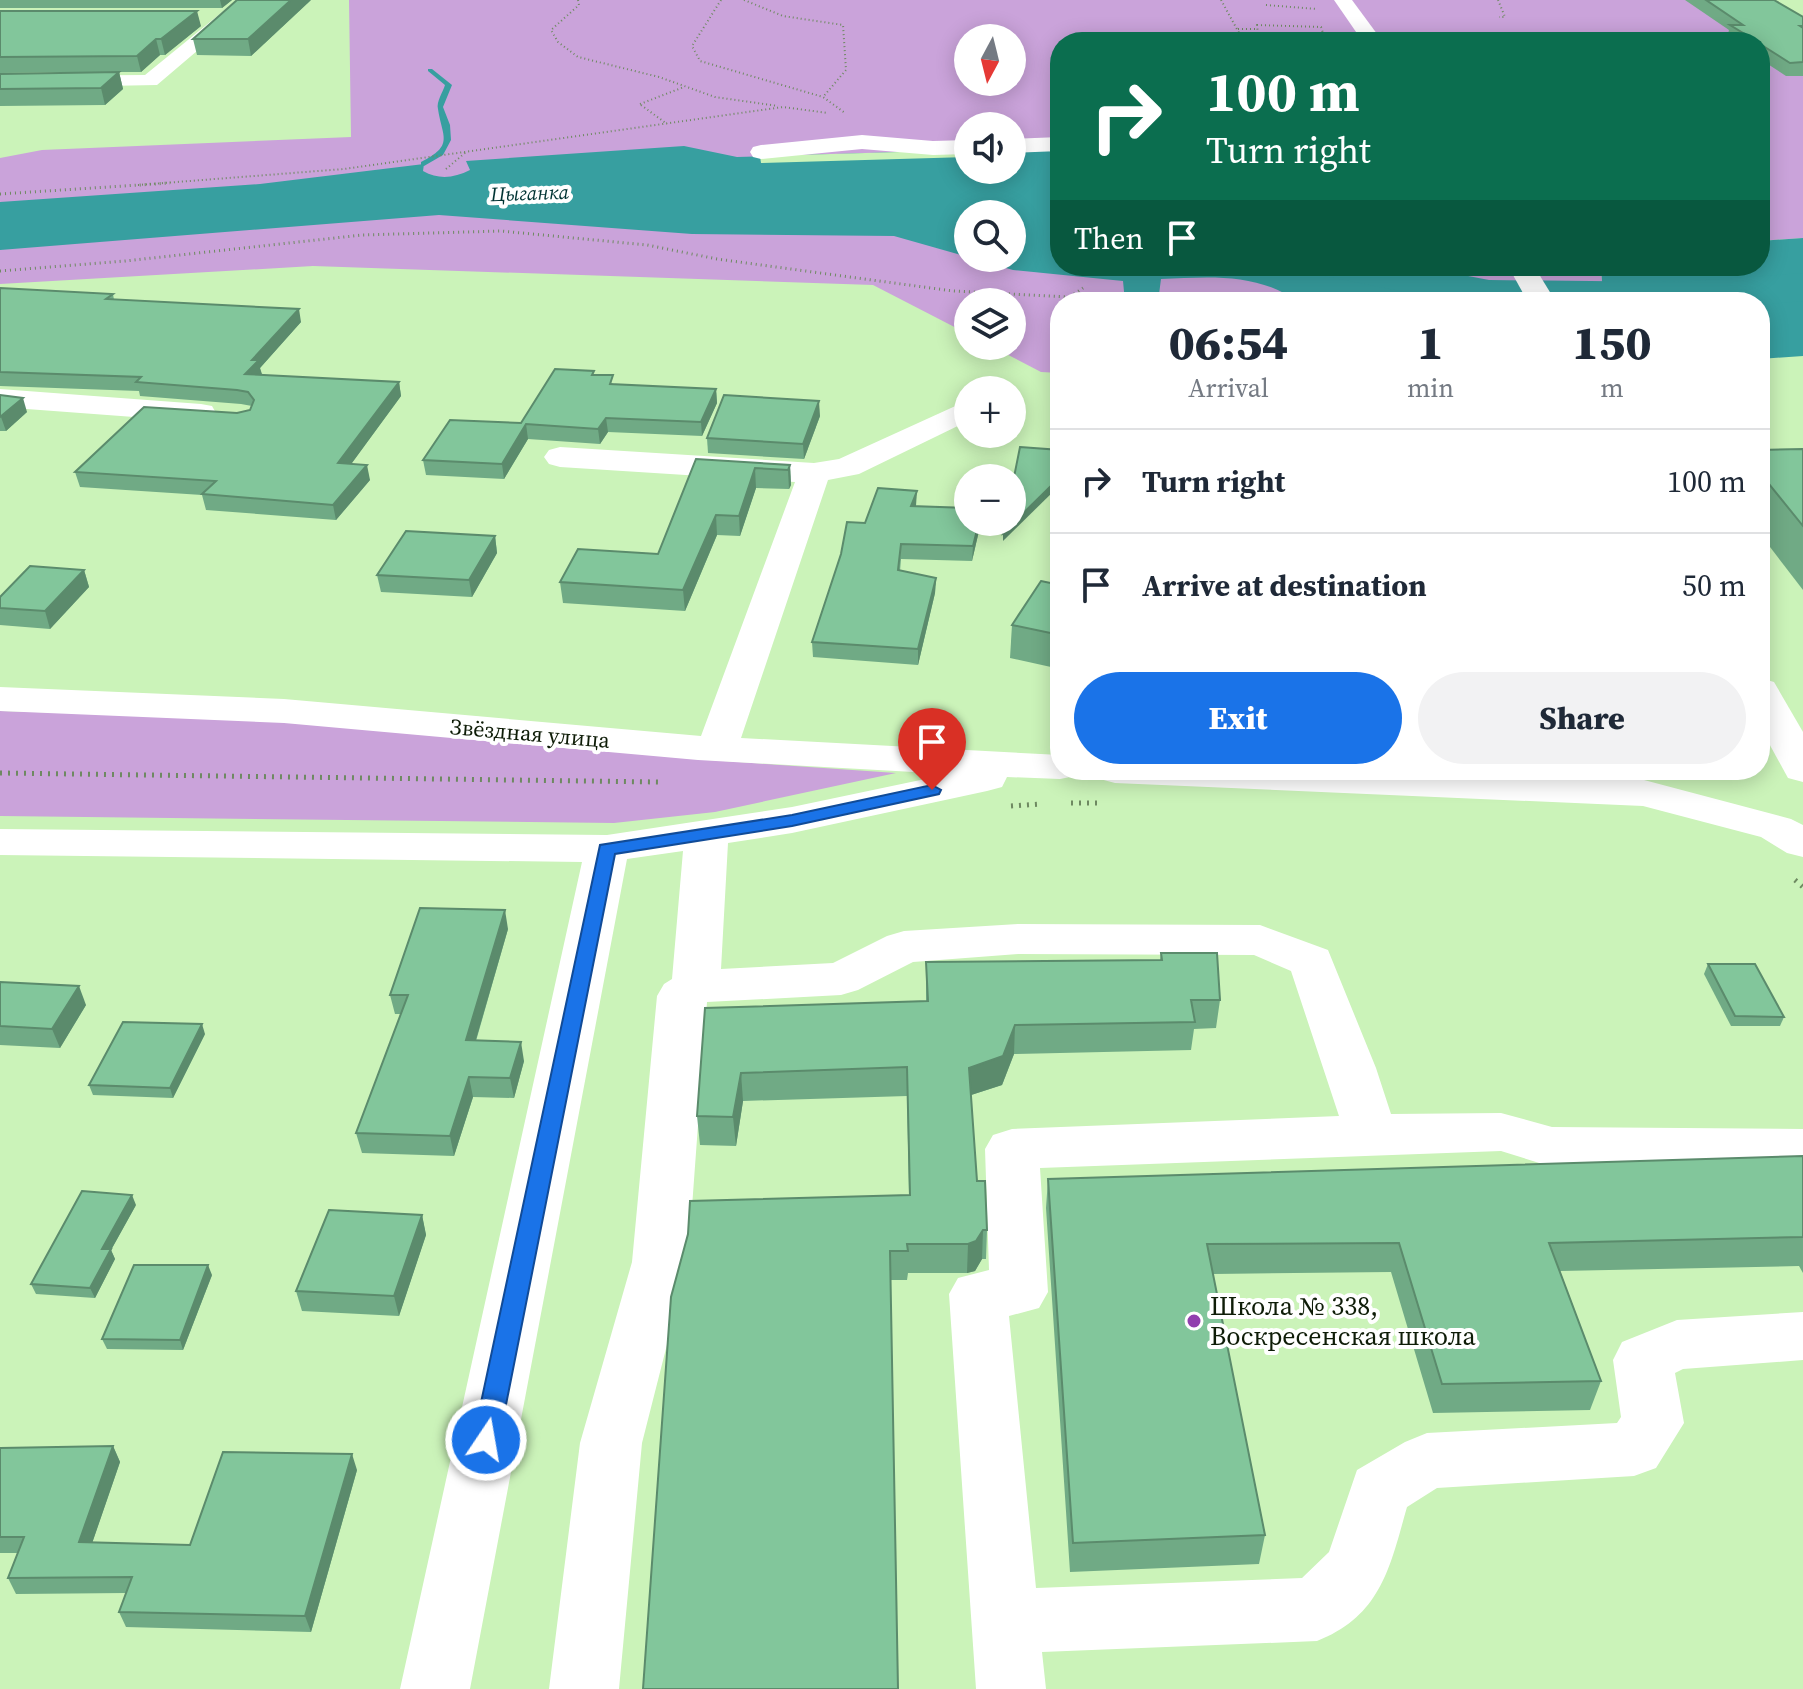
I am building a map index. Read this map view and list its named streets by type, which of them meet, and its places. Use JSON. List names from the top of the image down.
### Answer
{
  "streets": {
    "street": ["Звёздная улица"]
  },
  "water": ["Цыганка"],
  "places": ["Школа № 338, Воскресенская школа"],
  "north": "bottom",
  "page": {
    "map_buttons": ["+", "−"],
    "turn": ["100 m", "Turn right"],
    "then": "Then",
    "eta": [
      "06:54",
      "Arrival",
      "1",
      "min",
      "150",
      "m"
    ],
    "list": [
      {
        "name": "Turn right",
        "value": "100 m"
      },
      {
        "name": "Arrive at destination",
        "value": "50 m"
      }
    ],
    "buttons": ["Exit", "Share"]
  }
}
